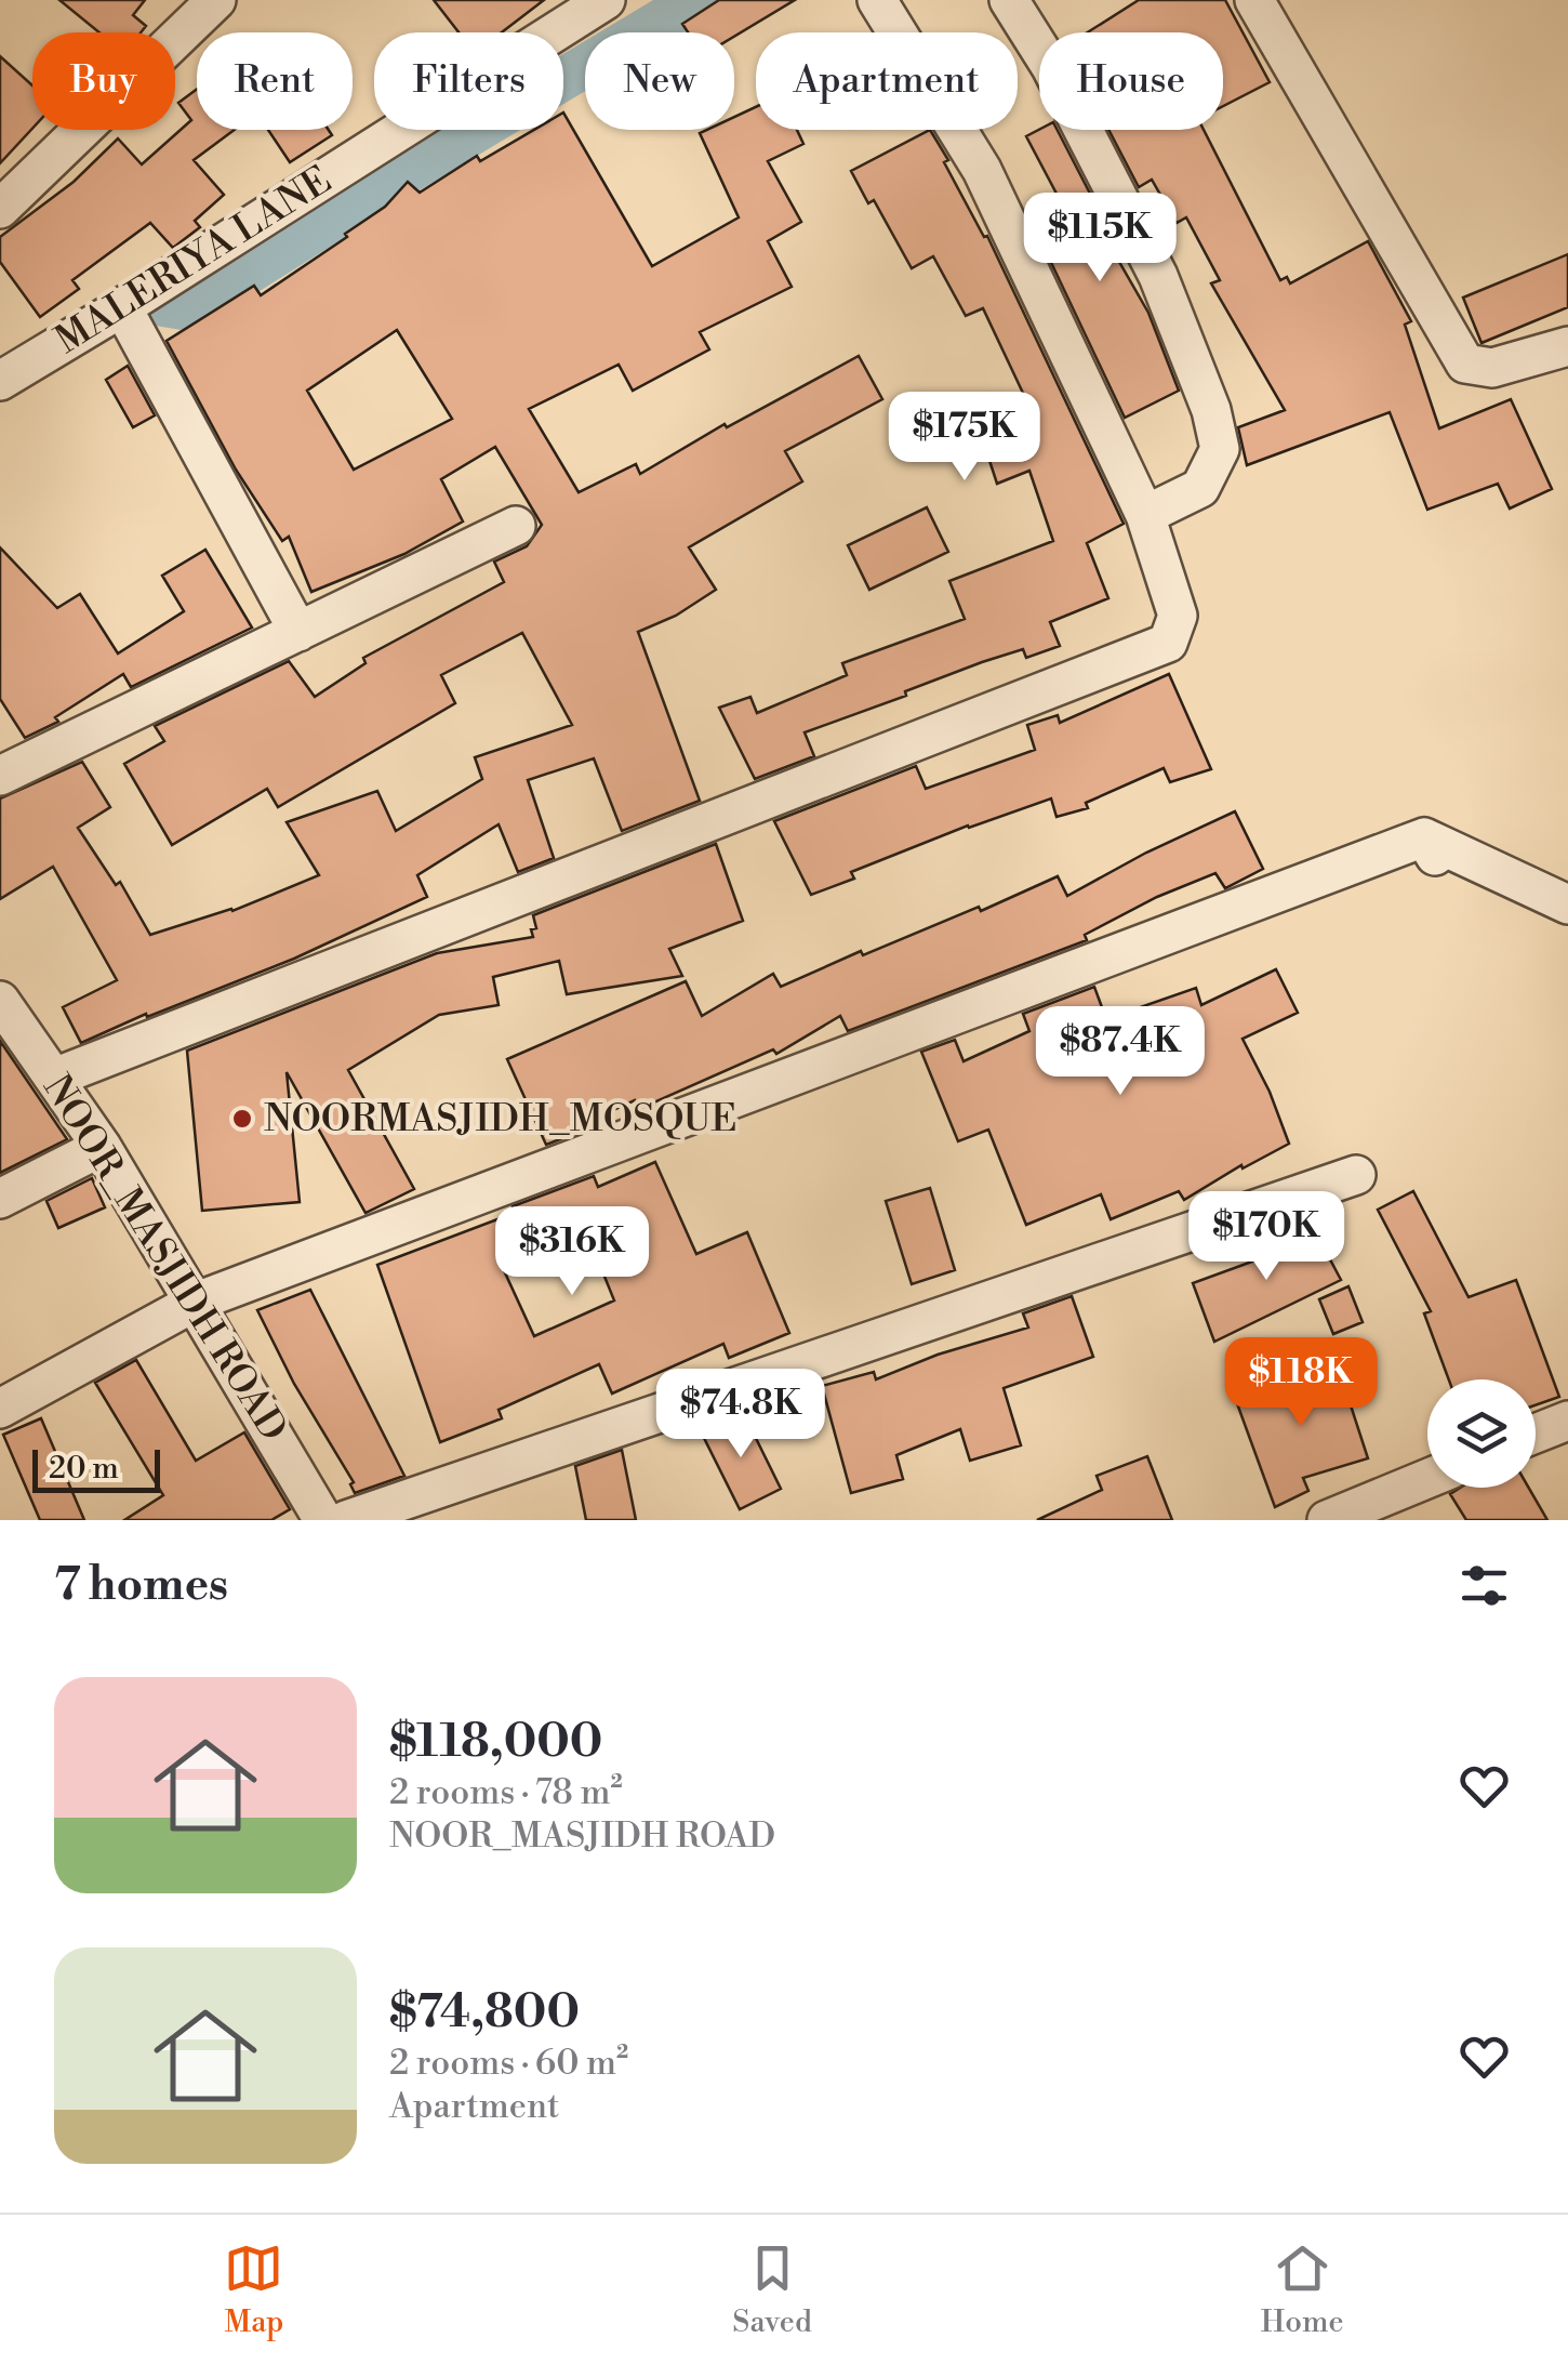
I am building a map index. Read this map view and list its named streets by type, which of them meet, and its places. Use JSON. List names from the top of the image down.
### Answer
{
  "streets": {
    "street": ["MALERIYA LANE", "NOOR_MASJIDH ROAD"]
  },
  "places": ["NOORMASJIDH_MOSQUE"],
  "scale_bar": "20 m",
  "page": {
    "chip": [
      "Buy",
      "Rent",
      "Filters",
      "New",
      "Apartment",
      "House"
    ],
    "price": [
      "$115K",
      "$175K",
      "$87.4K",
      "$170K",
      "$316K",
      "$118K",
      "$74.8K"
    ],
    "scale": "20 m",
    "heading": "7 homes",
    "list": [
      {
        "name": "$118,000",
        "note": "2 rooms · 78 m² · NOOR_MASJIDH ROAD"
      },
      {
        "name": "$74,800",
        "note": "2 rooms · 60 m² · Apartment"
      }
    ],
    "tabs": ["Map", "Saved", "Home"]
  }
}
